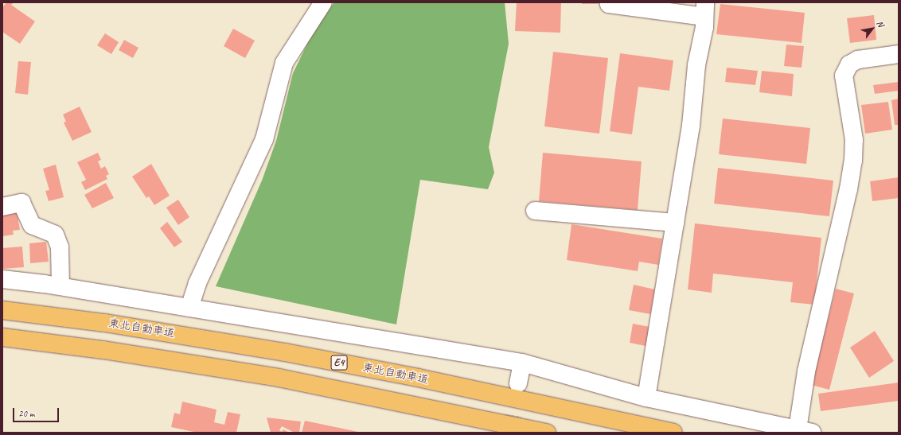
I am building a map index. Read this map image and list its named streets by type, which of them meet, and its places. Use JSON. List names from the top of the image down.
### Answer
{
  "streets": {
    "highway": ["東北自動車道", "E4"]
  },
  "scale_bar": "20 m",
  "north": "top right"
}
